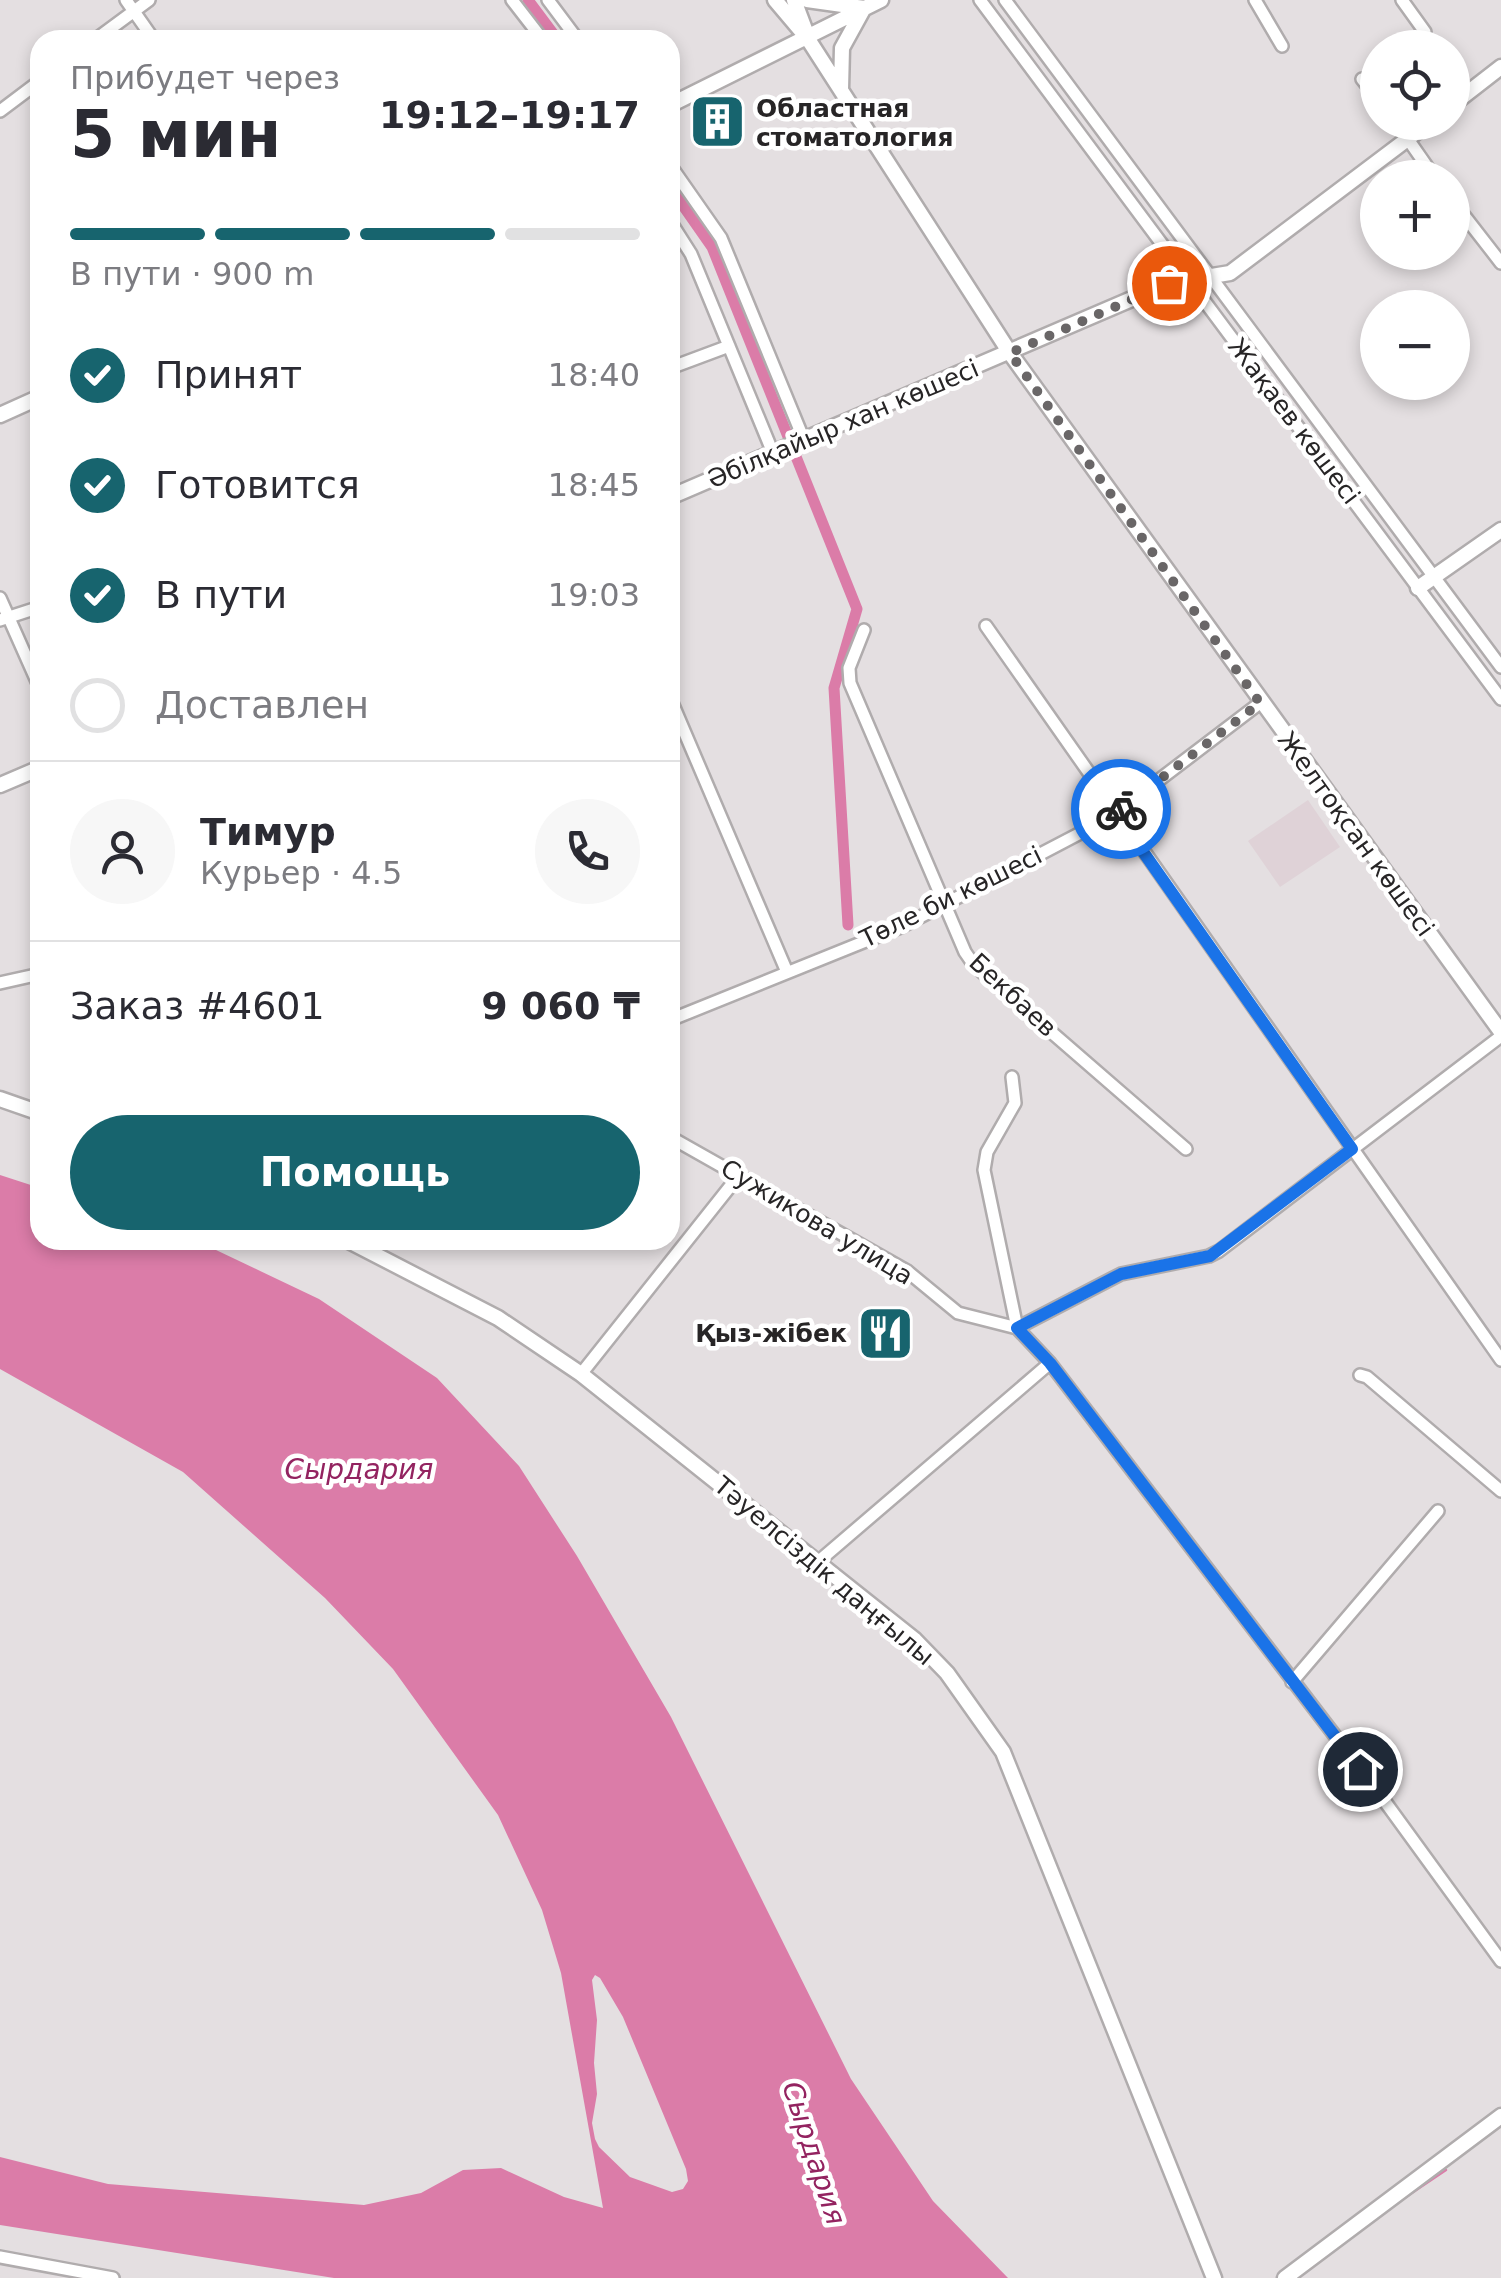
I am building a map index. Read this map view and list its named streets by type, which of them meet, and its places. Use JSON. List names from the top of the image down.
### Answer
{
  "streets": {
    "street": [
      "Жақаев көшесі",
      "Әбілқайыр хан көшесі",
      "Желтоқсан көшесі",
      "Төле би көшесі",
      "Бекбаев",
      "Сужикова улица",
      "Тәуелсіздік даңғылы"
    ]
  },
  "crossings": [
    ["Жақаев көшесі", "Әбілқайыр хан көшесі"],
    ["Әбілқайыр хан көшесі", "Желтоқсан көшесі"],
    ["Желтоқсан көшесі", "Төле би көшесі"],
    ["Төле би көшесі", "Бекбаев"]
  ],
  "water": ["Сырдария"],
  "places": {
    "building": ["Областная стоматология"],
    "restaurant": ["Қыз-жібек"]
  },
  "page": {
    "map_buttons": ["+", "−"],
    "heading": ["5 мин", "Прибудет через", "19:12–19:17"],
    "panel": [
      "Тимур",
      "Курьер · 4.5",
      "Заказ #4601",
      "9 060 ₸"
    ],
    "bar": "В пути · 900 m",
    "list": [
      ["Принят", "18:40"],
      ["Готовится", "18:45"],
      ["В пути", "19:03"],
      "Доставлен"
    ],
    "buttons": "Помощь"
  }
}
